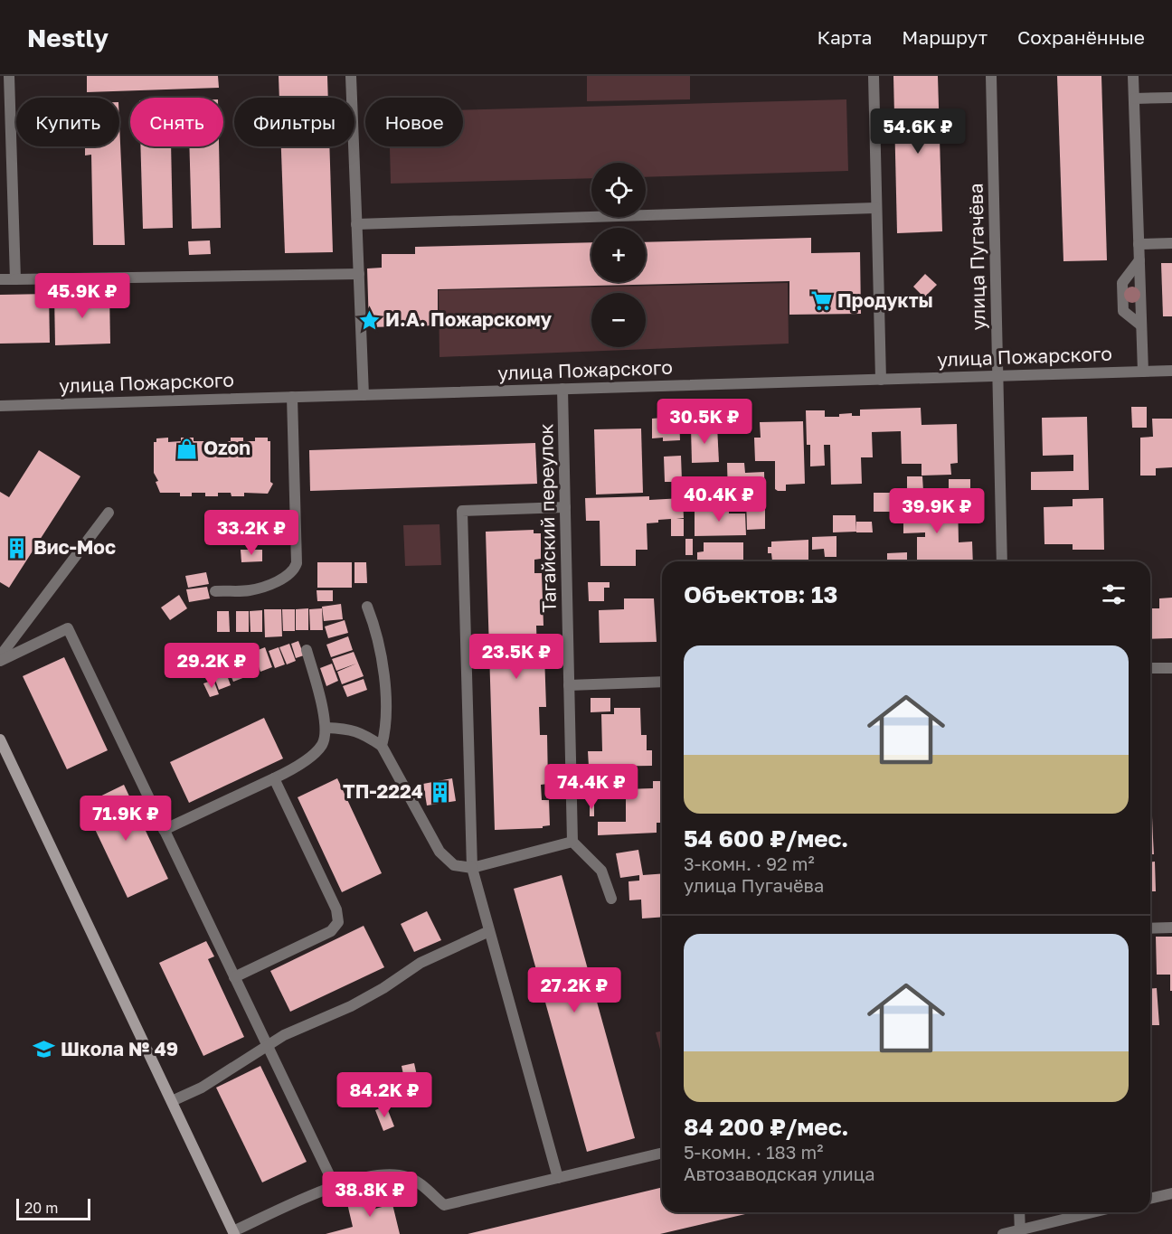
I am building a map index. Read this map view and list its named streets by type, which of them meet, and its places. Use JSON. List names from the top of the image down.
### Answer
{
  "streets": {
    "street": ["улица Пугачёва", "улица Пожарского", "Тагайский переулок"]
  },
  "crossings": [
    ["улица Пугачёва", "улица Пожарского"],
    ["улица Пожарского", "Тагайский переулок"]
  ],
  "places": {
    "supermarket": ["Продукты"],
    "place": ["И.А. Пожарскому"],
    "shop": ["Ozon"],
    "building": ["Вис-Мос", "ТП-2224"],
    "school or university": ["Школа № 49"]
  },
  "scale_bar": "20 m",
  "page": {
    "header": "Nestly",
    "nav": ["Карта", "Маршрут", "Сохранённые"],
    "chip": [
      "Купить",
      "Снять",
      "Фильтры",
      "Новое"
    ],
    "price": [
      "54.6K ₽",
      "45.9K ₽",
      "30.5K ₽",
      "40.4K ₽",
      "39.9K ₽",
      "33.2K ₽",
      "23.5K ₽",
      "29.2K ₽",
      "74.4K ₽",
      "71.9K ₽",
      "27.2K ₽",
      "84.2K ₽",
      "38.8K ₽"
    ],
    "map_buttons": ["+", "−"],
    "heading": "Объектов: 13",
    "list": [
      {
        "name": "54 600 ₽/мес.",
        "note": "3-комн. · 92 m² · улица Пугачёва"
      },
      {
        "name": "84 200 ₽/мес.",
        "note": "5-комн. · 183 m² · Автозаводская улица"
      }
    ],
    "scale": "20 m"
  }
}
